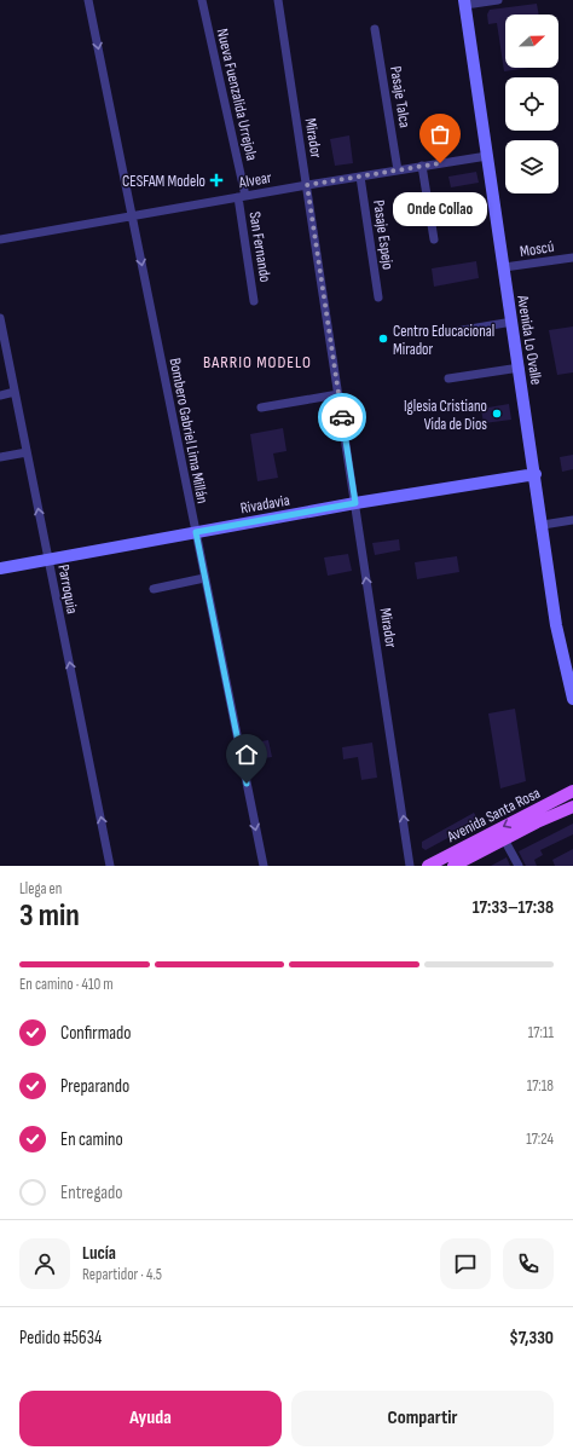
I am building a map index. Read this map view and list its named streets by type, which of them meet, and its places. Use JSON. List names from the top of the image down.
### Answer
{
  "streets": {
    "main road": ["Avenida Lo Ovalle", "Rivadavia", "Avenida Santa Rosa"],
    "street": [
      "Nueva Fuenzalida Urrejola",
      "Pasaje Talca",
      "Mirador",
      "Alvear",
      "Pasaje Espejo",
      "San Fernando",
      "Moscú",
      "Bombero Gabriel Lima Millán",
      "Parroquia"
    ]
  },
  "crossings": [
    ["Nueva Fuenzalida Urrejola", "Alvear"],
    ["Nueva Fuenzalida Urrejola", "San Fernando"],
    ["Pasaje Talca", "Alvear"],
    ["Mirador", "Alvear"],
    ["Mirador", "Rivadavia"],
    ["Alvear", "Pasaje Espejo"],
    ["Alvear", "San Fernando"],
    ["Alvear", "Avenida Lo Ovalle"],
    ["Alvear", "Bombero Gabriel Lima Millán"],
    ["Moscú", "Avenida Lo Ovalle"],
    ["Avenida Lo Ovalle", "Rivadavia"],
    ["Bombero Gabriel Lima Millán", "Rivadavia"],
    ["Rivadavia", "Parroquia"]
  ],
  "one_way": ["Mirador", "Bombero Gabriel Lima Millán", "Parroquia"],
  "districts": ["BARRIO MODELO"],
  "places": {
    "other": ["Onde Collao", "Centro Educacional Mirador", "Iglesia Cristiano Vida de Dios"],
    "health": ["CESFAM Modelo"]
  },
  "north": "right",
  "page": {
    "bubble": "Onde Collao",
    "heading": ["3 min", "Llega en", "17:33–17:38"],
    "panel": [
      "Lucía",
      "Repartidor · 4.5",
      "Pedido #5634",
      "$7,330"
    ],
    "bar": "En camino · 410 m",
    "list": [
      ["Confirmado", "17:11"],
      ["Preparando", "17:18"],
      ["En camino", "17:24"],
      "Entregado"
    ],
    "buttons": ["Ayuda", "Compartir"]
  }
}
